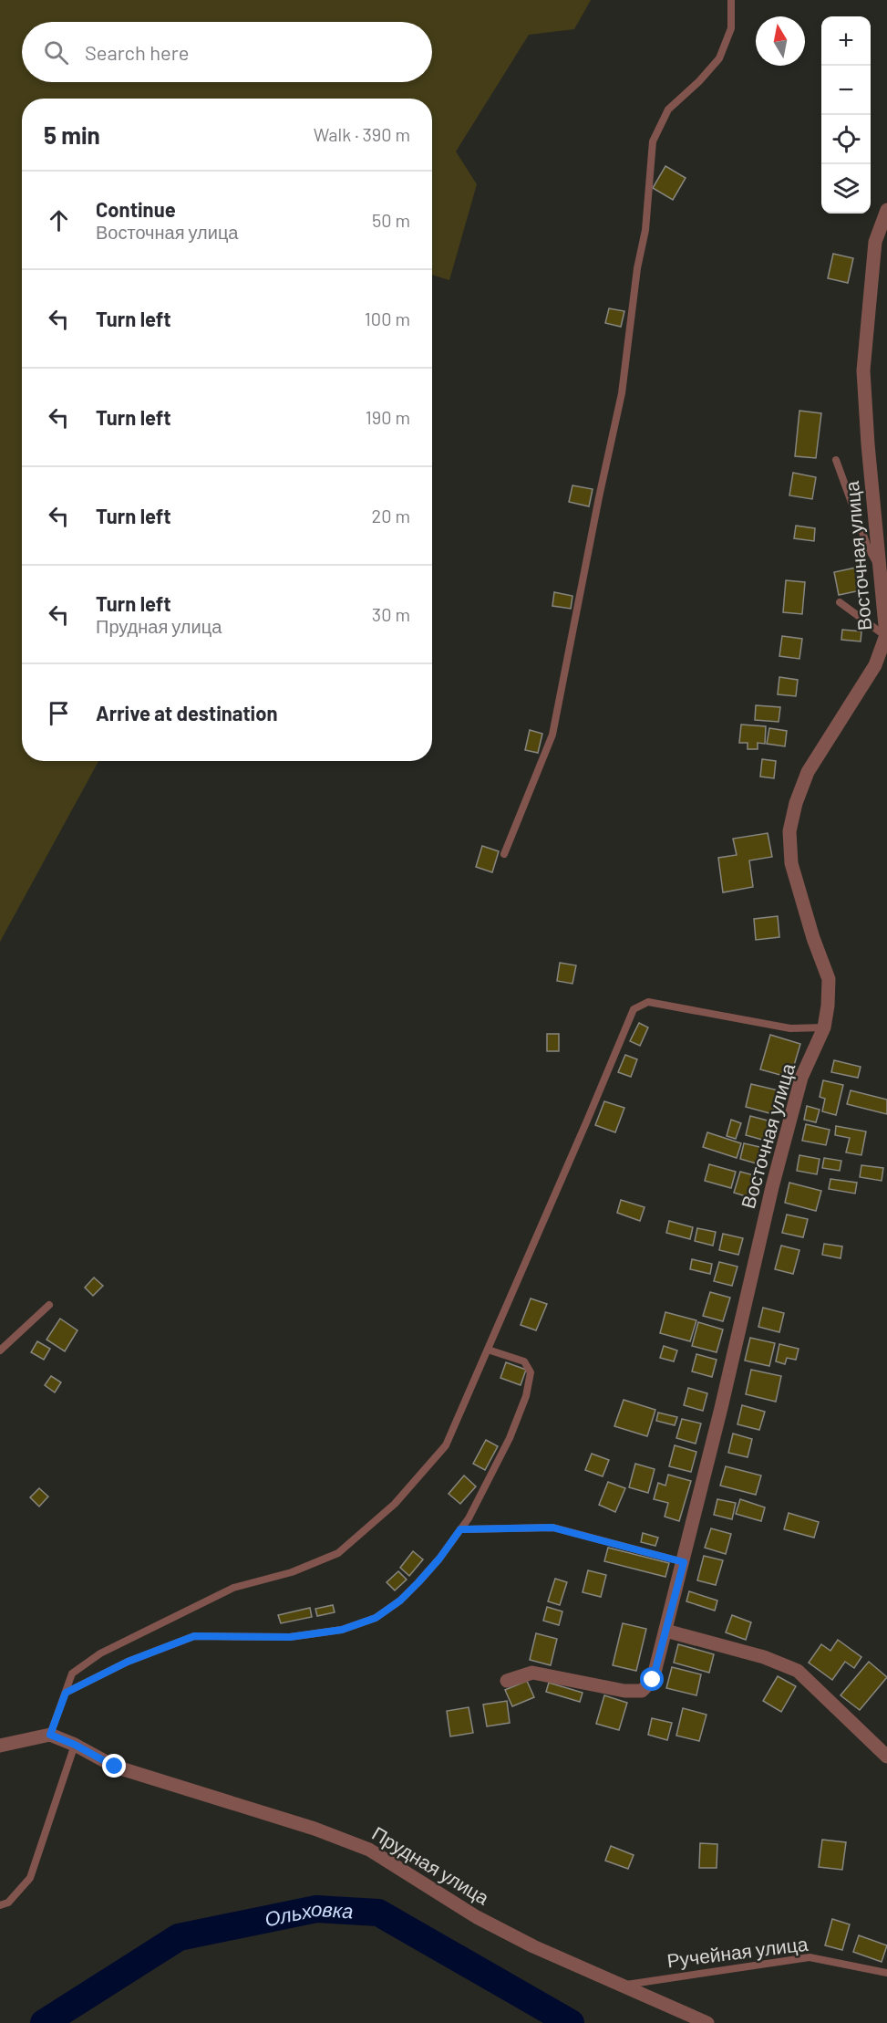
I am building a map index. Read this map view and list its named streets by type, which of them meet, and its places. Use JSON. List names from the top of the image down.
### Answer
{
  "streets": {
    "street": ["Восточная улица", "Прудная улица"],
    "lane": ["Ручейная улица"]
  },
  "crossings": [
    ["Прудная улица", "Ручейная улица"]
  ],
  "water": ["Ольховка"],
  "north": "top",
  "page": {
    "map_buttons": ["+", "−"],
    "search": "Search here",
    "heading": ["5 min", "Walk · 390 m"],
    "list": [
      ["Continue", "Восточная улица", "50 m"],
      ["Turn left", "100 m"],
      ["Turn left", "190 m"],
      ["Turn left", "20 m"],
      ["Turn left", "Прудная улица", "30 m"],
      "Arrive at destination"
    ]
  }
}
